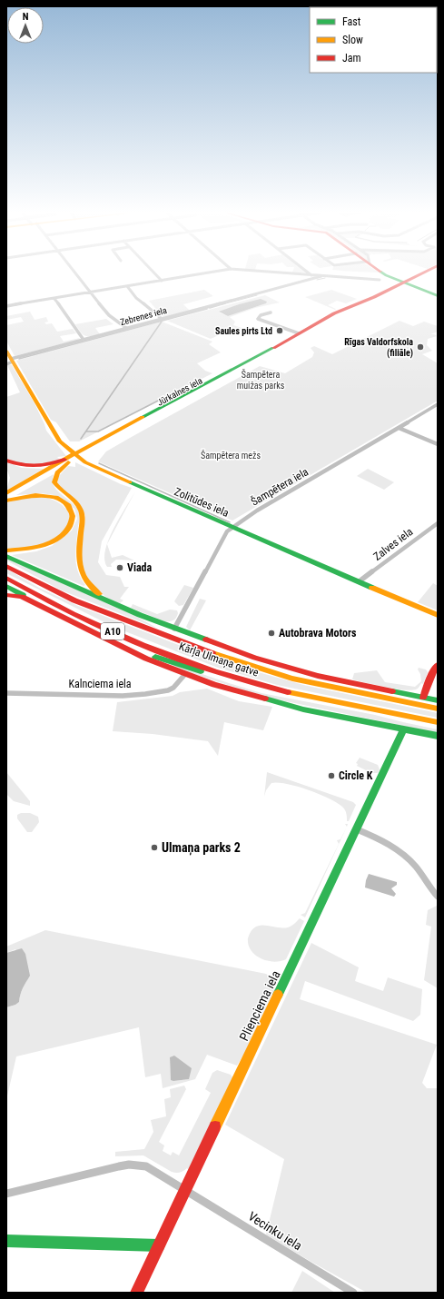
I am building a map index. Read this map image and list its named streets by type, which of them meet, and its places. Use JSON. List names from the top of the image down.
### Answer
{
  "streets": {
    "main road": [
      "Jūrkalnes iela",
      "Zolitūdes iela",
      "A10",
      "Kārļa Ulmaņa gatve",
      "Plieņciema iela"
    ],
    "street": [
      "Zebrenes iela",
      "Šampētera iela",
      "Zalves iela",
      "Kalnciema iela",
      "Vecinku iela"
    ]
  },
  "crossings": [
    ["Zebrenes iela", "Zolitūdes iela"],
    ["Šampētera iela", "Zolitūdes iela"],
    ["Zolitūdes iela", "Zalves iela"],
    ["Plieņciema iela", "Vecinku iela"]
  ],
  "parks": ["Šampētera muižas parks", "Šampētera mežs"],
  "places": [
    "Saules pirts Ltd",
    "Rīgas Valdorfskola (filiāle)",
    "Viada",
    "Autobrava Motors",
    "Circle K",
    "Ulmaņa parks 2"
  ],
  "legend": ["Fast", "Slow", "Jam"],
  "north": "top"
}
